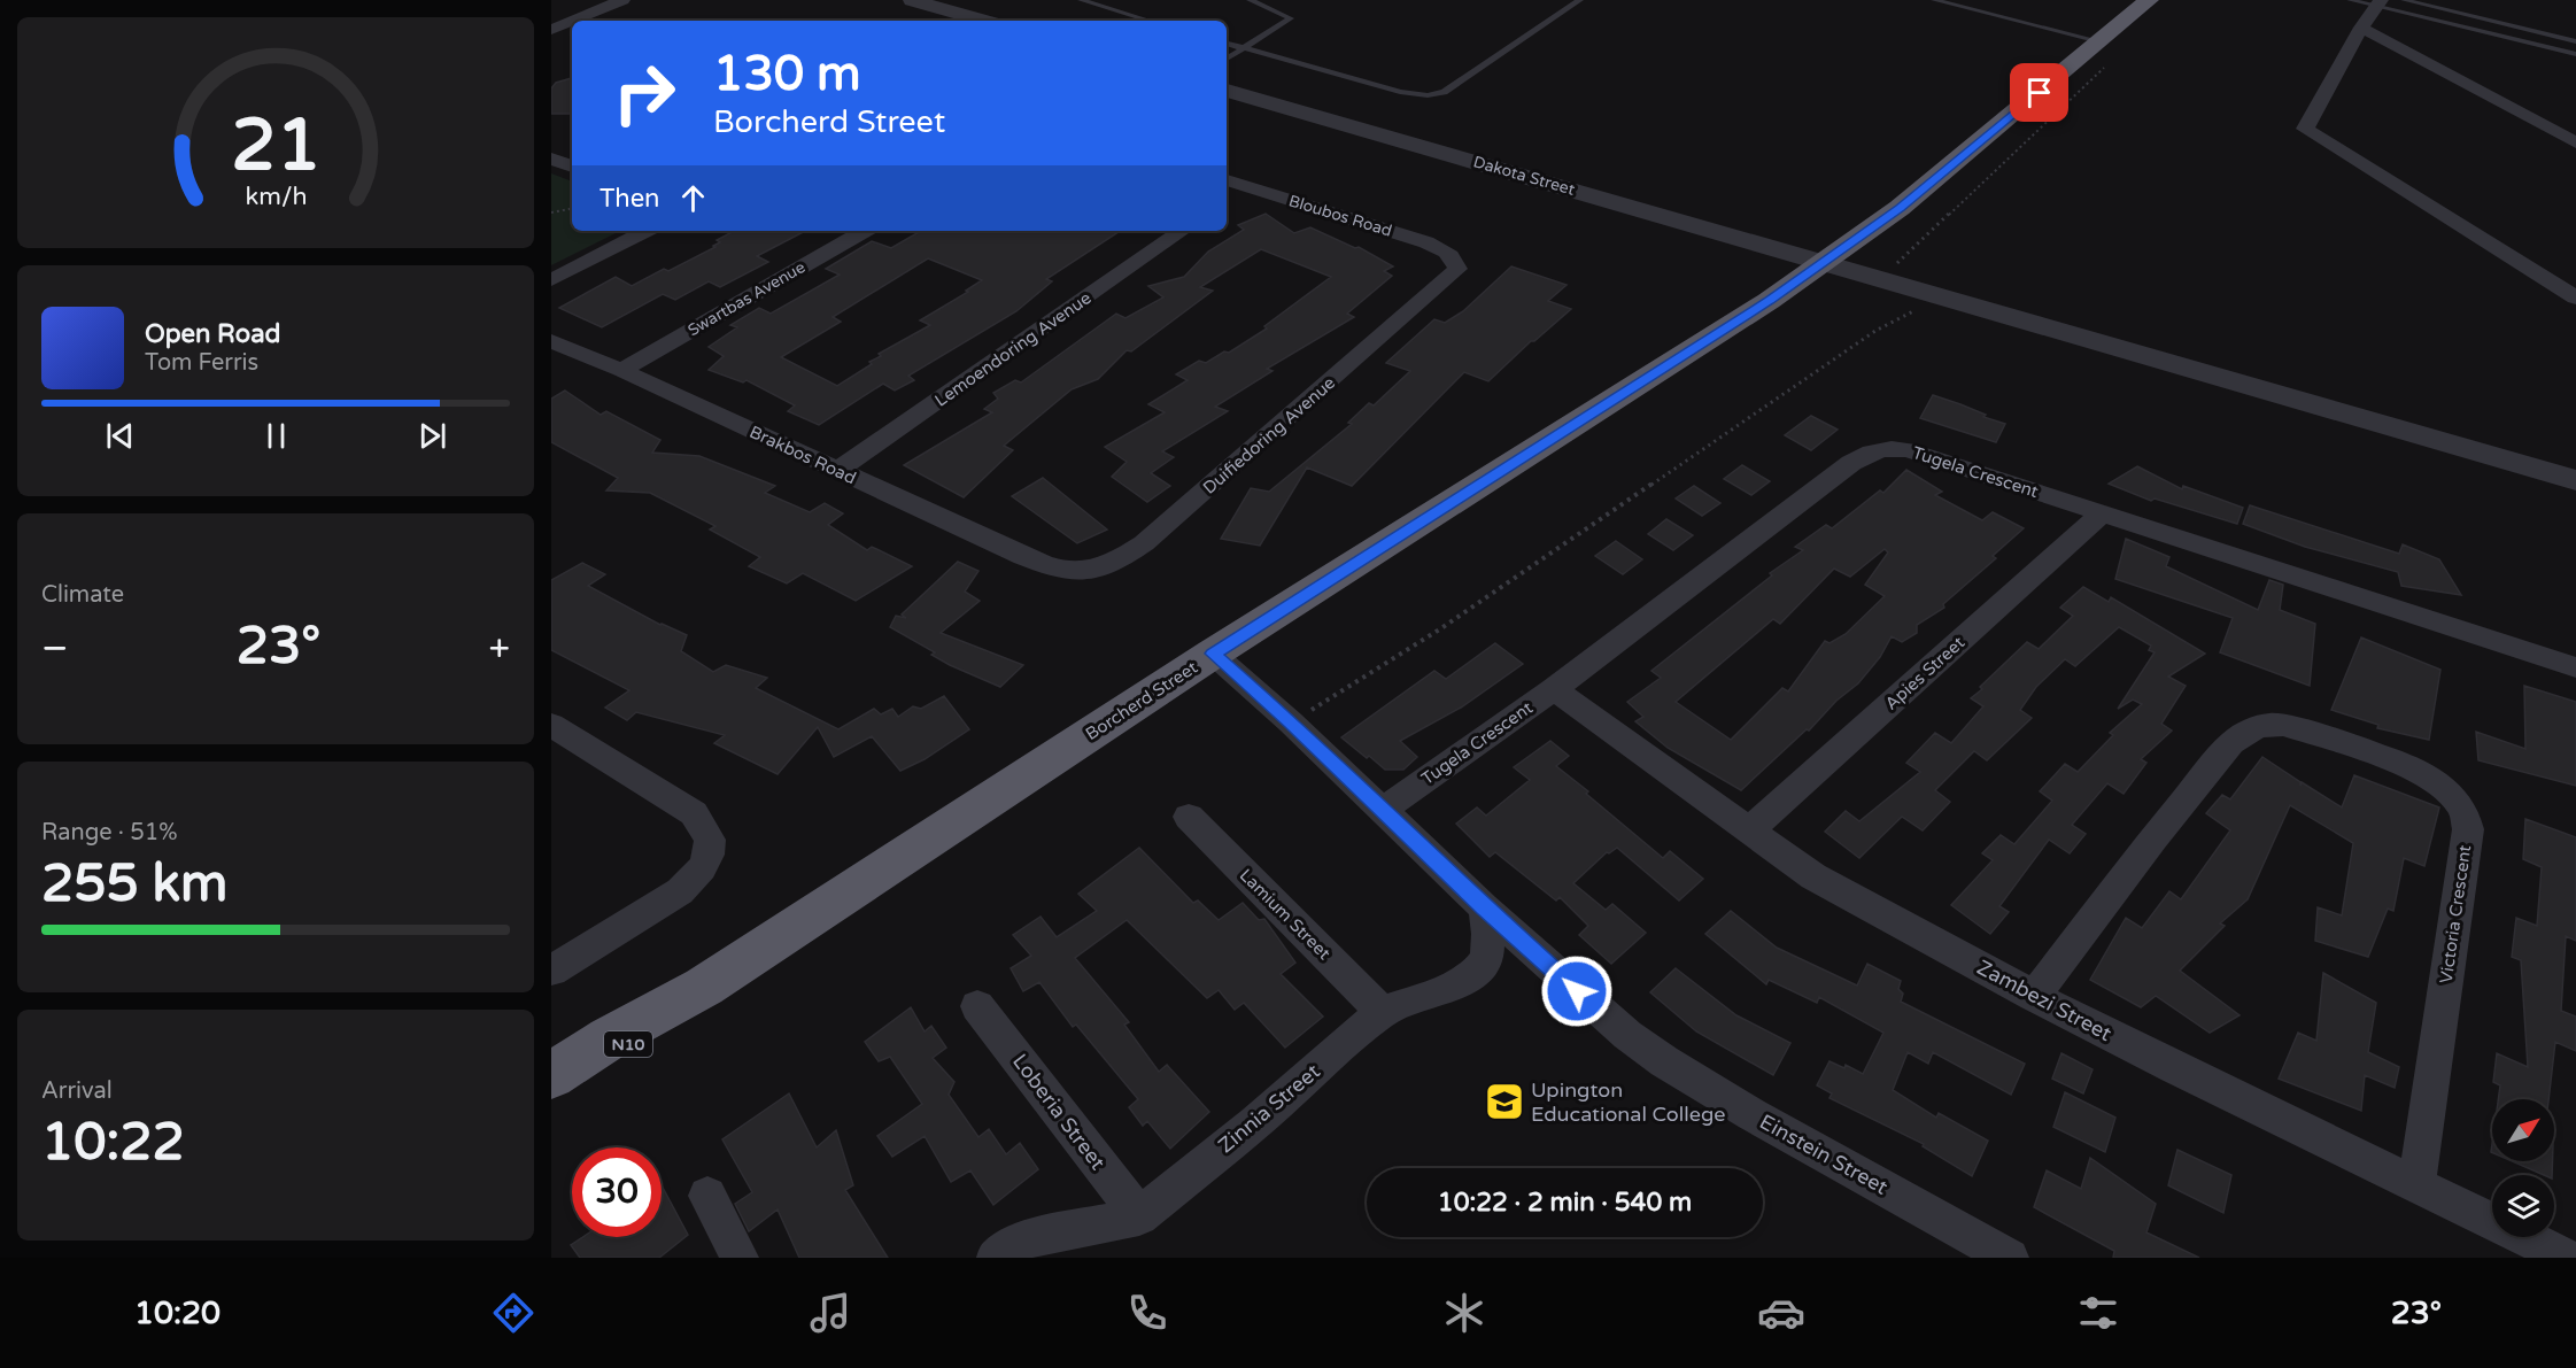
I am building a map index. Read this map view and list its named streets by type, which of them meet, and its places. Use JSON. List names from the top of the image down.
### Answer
{
  "streets": {
    "highway": ["Borcherd Street", "N10"],
    "street": [
      "Dakota Street",
      "Bloubos Road",
      "Swartbas Avenue",
      "Lemoendoring Avenue",
      "Duifiedoring Avenue",
      "Brakbos Road",
      "Tugela Crescent",
      "Apies Street",
      "Lamium Street",
      "Victoria Crescent",
      "Zambezi Street",
      "Zinnia Street",
      "Loberia Street",
      "Einstein Street"
    ]
  },
  "crossings": [
    ["Dakota Street", "Borcherd Street"],
    ["Dakota Street", "N10"],
    ["Bloubos Road", "Duifiedoring Avenue"],
    ["Swartbas Avenue", "Brakbos Road"],
    ["Lemoendoring Avenue", "Brakbos Road"],
    ["Duifiedoring Avenue", "Brakbos Road"],
    ["Tugela Crescent", "Apies Street"],
    ["Tugela Crescent", "Zambezi Street"],
    ["Tugela Crescent", "Einstein Street"],
    ["Apies Street", "Zambezi Street"],
    ["Borcherd Street", "N10"],
    ["Borcherd Street", "Einstein Street"],
    ["Lamium Street", "Zinnia Street"],
    ["Victoria Crescent", "Zambezi Street"],
    ["Zinnia Street", "Loberia Street"],
    ["Zinnia Street", "Einstein Street"]
  ],
  "places": {
    "school or university": ["Upington Educational College"]
  },
  "north": "top right",
  "page": {
    "turn": ["130 m", "Borcherd Street"],
    "then": "Then",
    "song": ["Open Road", "Tom Ferris"],
    "tile": [
      "Climate",
      ["Range · 51%", "255 km"],
      ["Arrival", "10:22"]
    ],
    "heat": ["−", "23°", "+"],
    "limit": "30",
    "trip": "10:22 · 2 min · 540 m",
    "tabs": ["10:20", "23°"],
    "gauge": ["21", "km/h"]
  }
}
